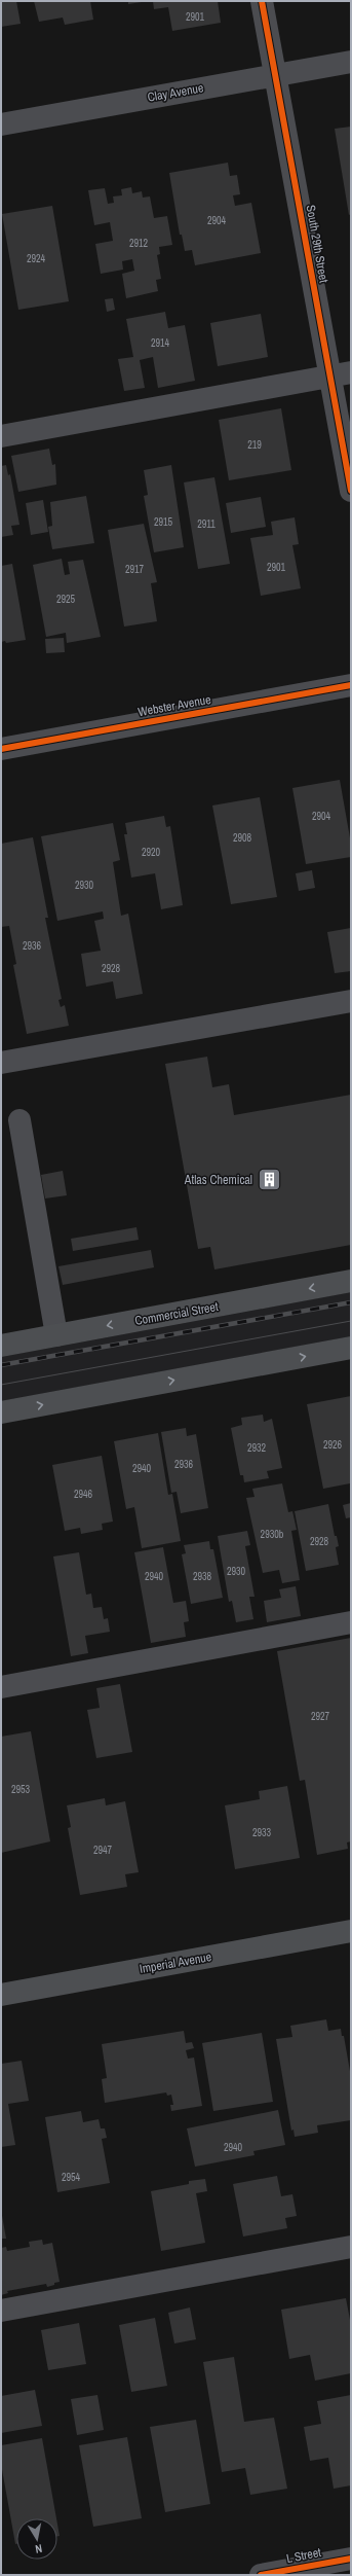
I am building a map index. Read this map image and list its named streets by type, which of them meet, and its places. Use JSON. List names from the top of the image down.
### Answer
{
  "streets": {
    "main road": ["Commercial Street", "Imperial Avenue"],
    "street": [
      "Clay Avenue",
      "South 29th Street",
      "Webster Avenue",
      "L Street"
    ]
  },
  "crossings": [
    ["Clay Avenue", "South 29th Street"]
  ],
  "places": {
    "building": ["Atlas Chemical"]
  },
  "house_numbers": [
    "2901",
    "2904",
    "2912",
    "2924",
    "2914",
    "219",
    "2915",
    "2911",
    "2901",
    "2917",
    "2925",
    "2904",
    "2908",
    "2920",
    "2930",
    "2936",
    "2928",
    "2926",
    "2932",
    "2936",
    "2940",
    "2946",
    "2930b",
    "2928",
    "2930",
    "2940",
    "2938",
    "2927",
    "2953",
    "2933",
    "2947",
    "2940",
    "2954"
  ],
  "north": "bottom"
}
